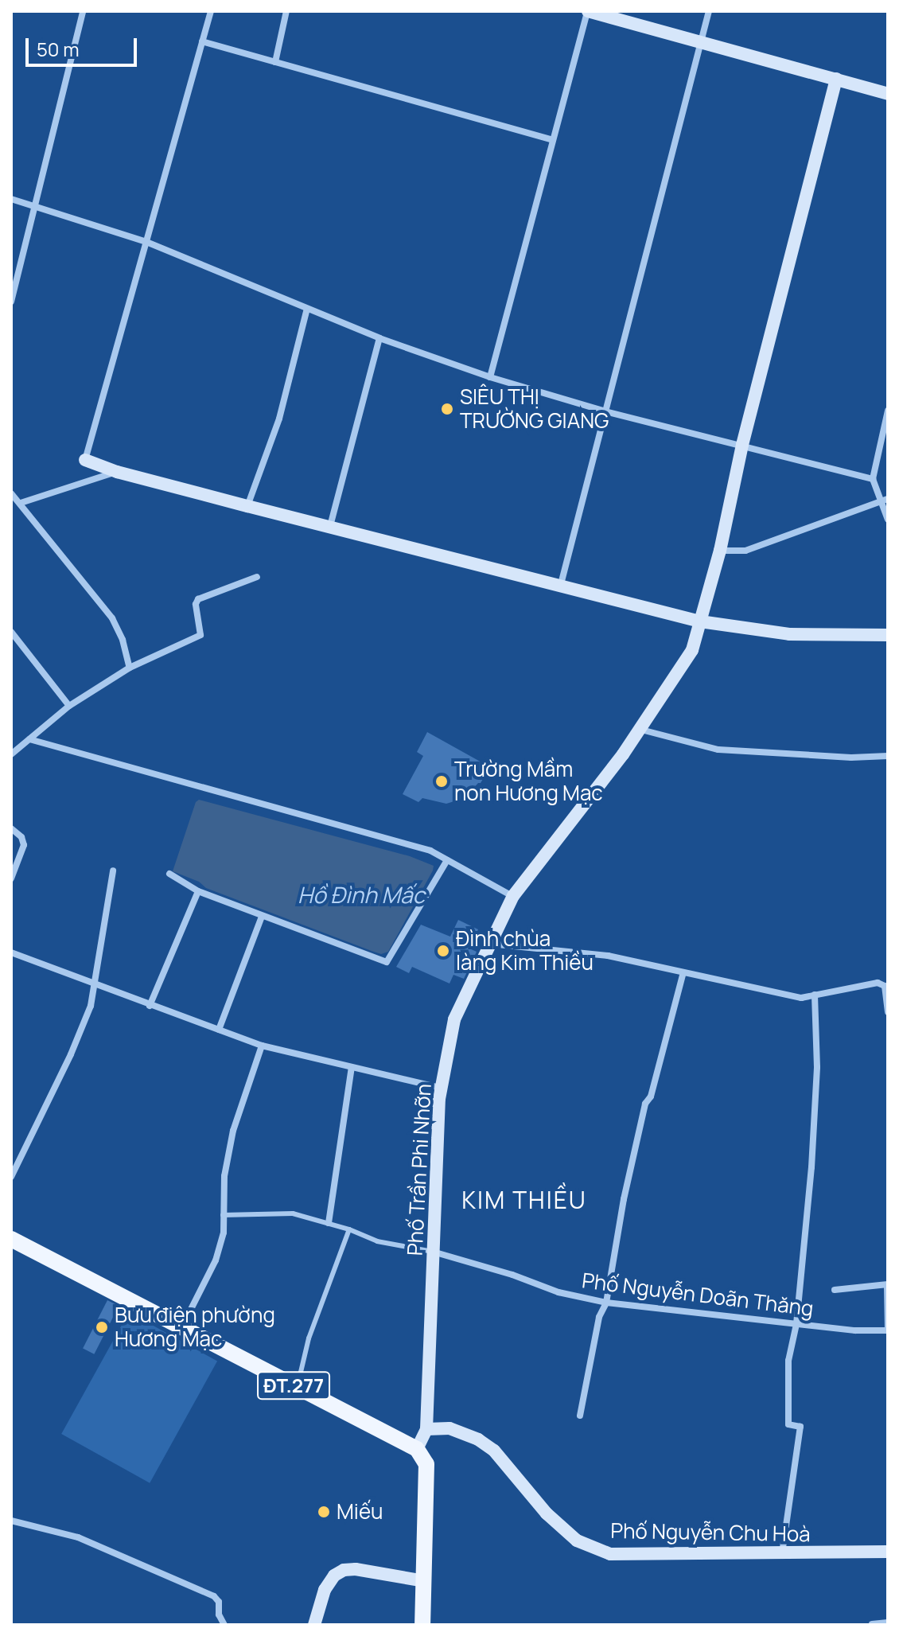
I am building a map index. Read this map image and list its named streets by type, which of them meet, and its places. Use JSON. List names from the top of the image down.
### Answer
{
  "streets": {
    "main road": ["ĐT.277"],
    "street": ["Phố Trần Phi Nhỡn", "Phố Nguyễn Doãn Thăng", "Phố Nguyễn Chu Hoà"]
  },
  "crossings": [
    ["Phố Trần Phi Nhỡn", "Phố Nguyễn Doãn Thăng"],
    ["Phố Trần Phi Nhỡn", "ĐT.277"],
    ["Phố Trần Phi Nhỡn", "Phố Nguyễn Chu Hoà"]
  ],
  "districts": ["KIM THIỀU"],
  "water": ["Hồ Đình Mấc"],
  "places": [
    "SIÊU THỊ TRƯỜNG GIANG",
    "Trường Mầm non Hương Mạc",
    "Đình chùa làng Kim Thiều",
    "Bưu điện phường Hương Mạc",
    "Miếu"
  ],
  "scale_bar": "50 m"
}
